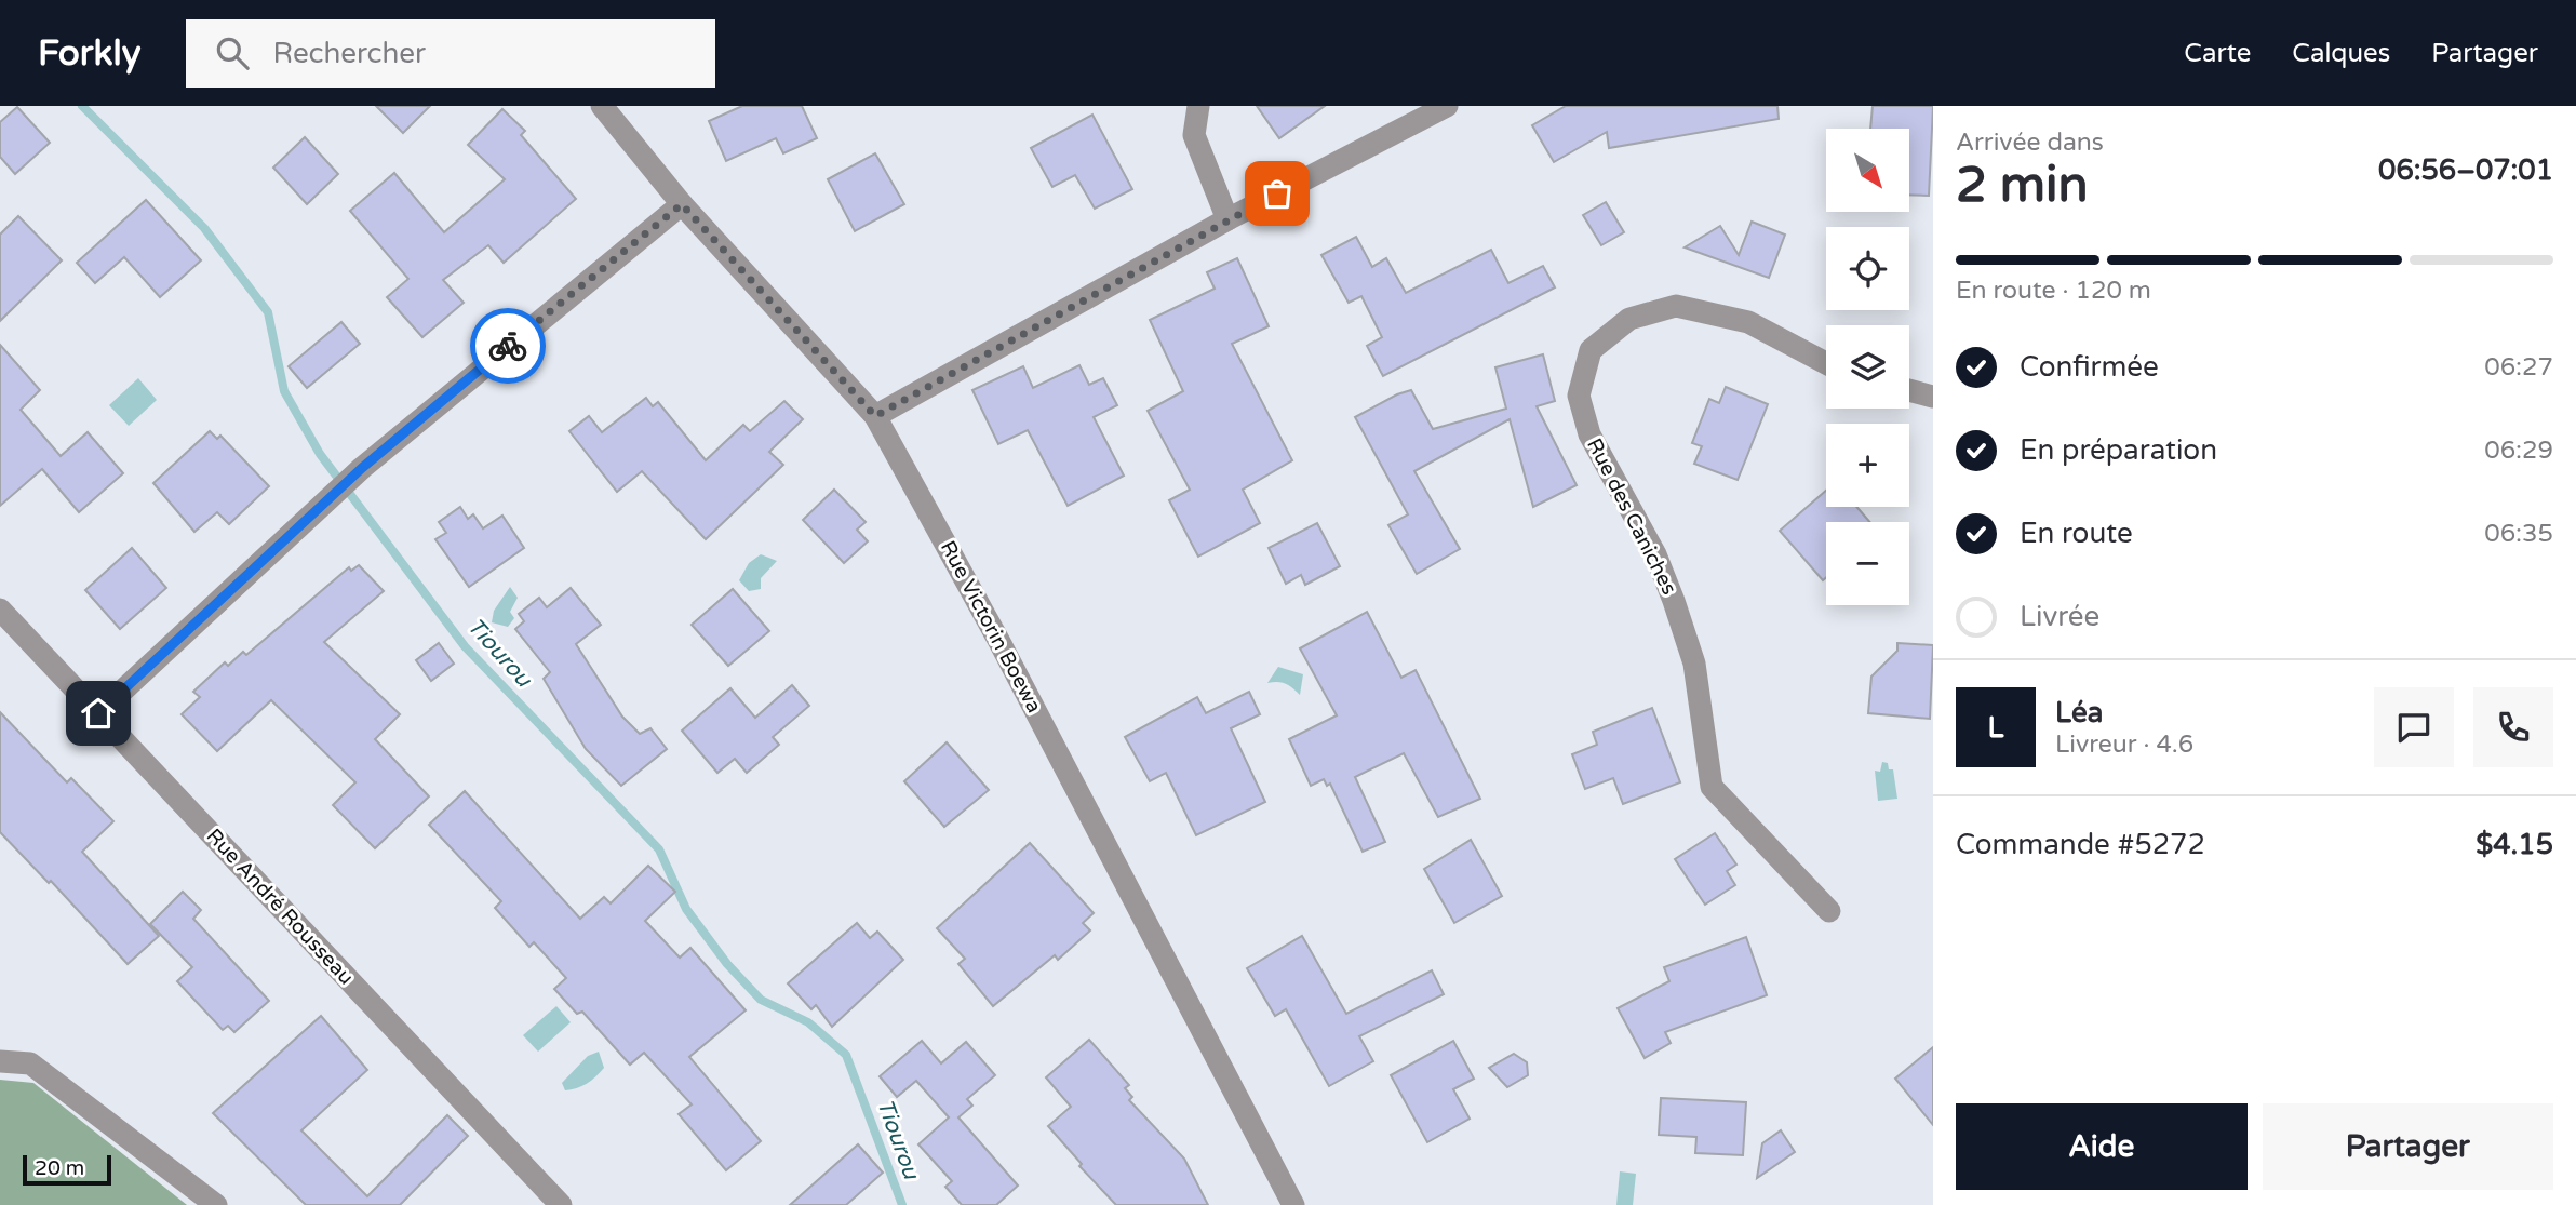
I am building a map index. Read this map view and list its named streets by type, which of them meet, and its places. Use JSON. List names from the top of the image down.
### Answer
{
  "streets": {
    "street": ["Rue des Caniches", "Rue Victorin Boewa", "Rue André Rousseau"]
  },
  "water": ["Tiourou"],
  "scale_bar": "20 m",
  "north": "bottom right",
  "page": {
    "header": "Forkly",
    "search": "Rechercher",
    "nav": ["Carte", "Calques", "Partager"],
    "heading": ["2 min", "Arrivée dans", "06:56–07:01"],
    "panel": [
      "Léa",
      "Livreur · 4.6",
      "Commande #5272",
      "$4.15"
    ],
    "map_buttons": ["+", "−"],
    "bar": "En route · 120 m",
    "list": [
      ["Confirmée", "06:27"],
      ["En préparation", "06:29"],
      ["En route", "06:35"],
      "Livrée"
    ],
    "round": "L",
    "buttons": ["Aide", "Partager"],
    "scale": "20 m"
  }
}
